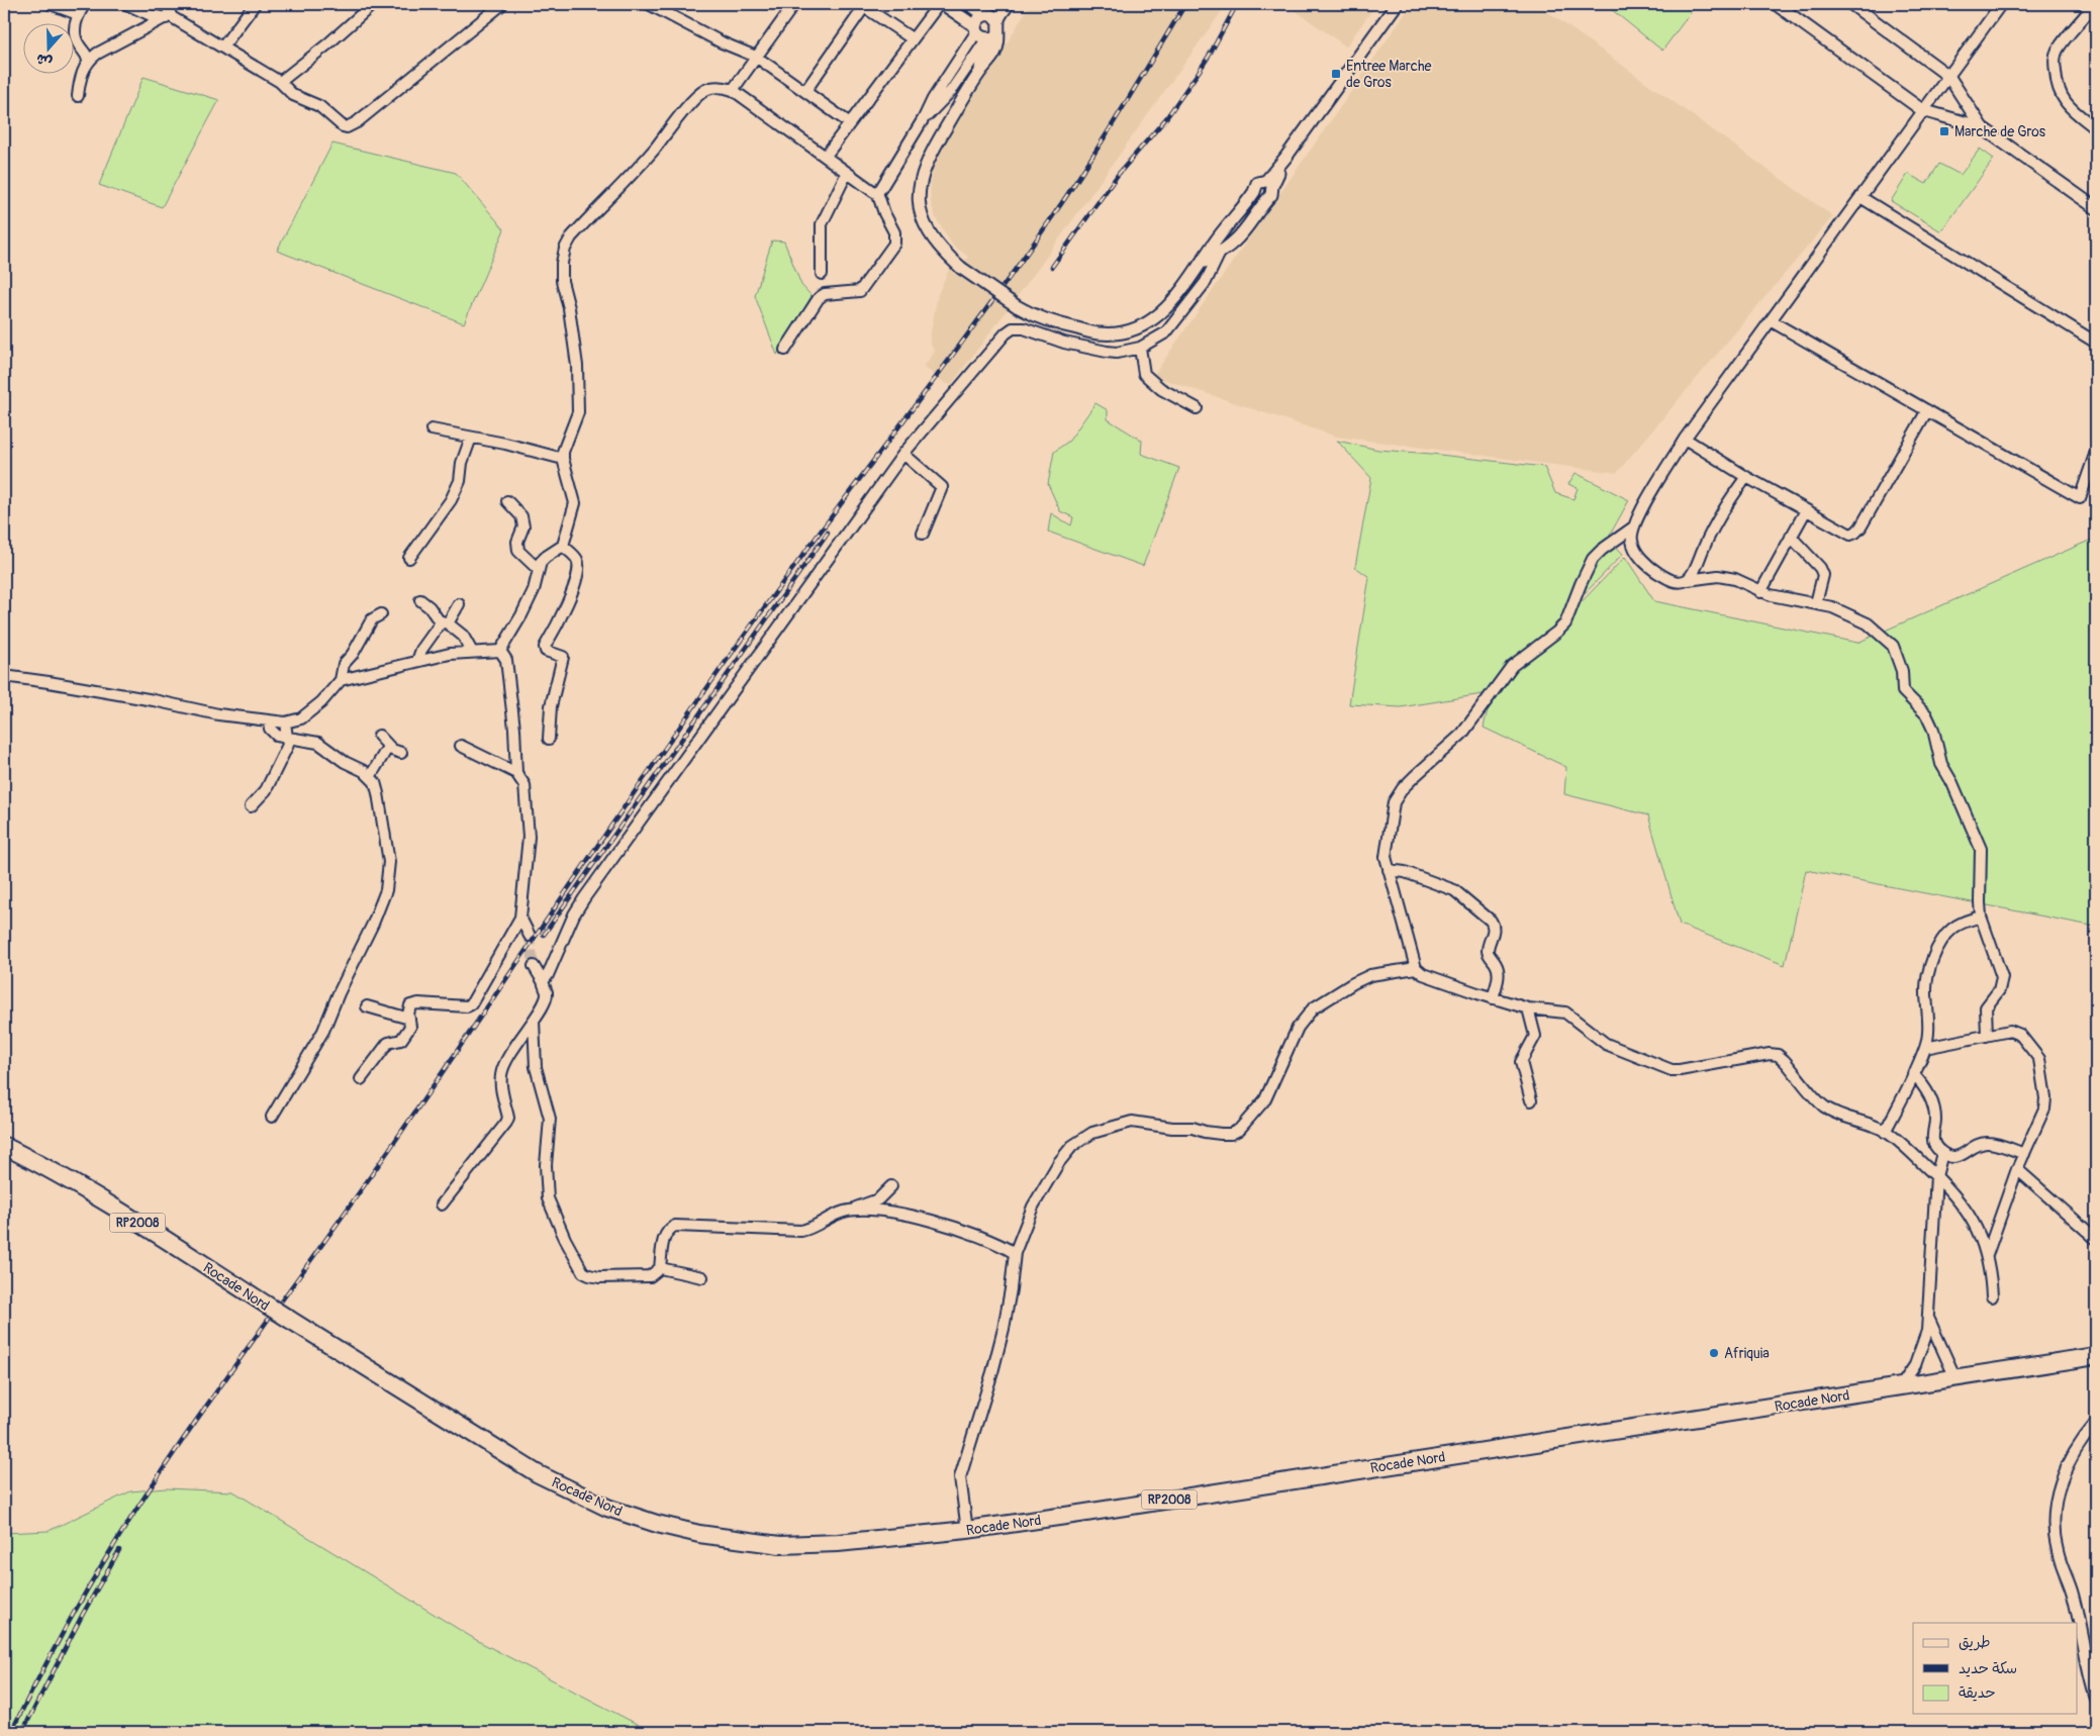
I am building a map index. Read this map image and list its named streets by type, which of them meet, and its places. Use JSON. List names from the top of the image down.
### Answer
{
  "streets": {
    "highway": ["RP2008", "Rocade Nord"]
  },
  "places": {
    "transit": ["Entree Marche de Gros", "Marche de Gros"],
    "other": ["Afriquia"]
  },
  "legend": ["طريق", "سكة حديد", "حديقة"],
  "north": "bottom"
}
